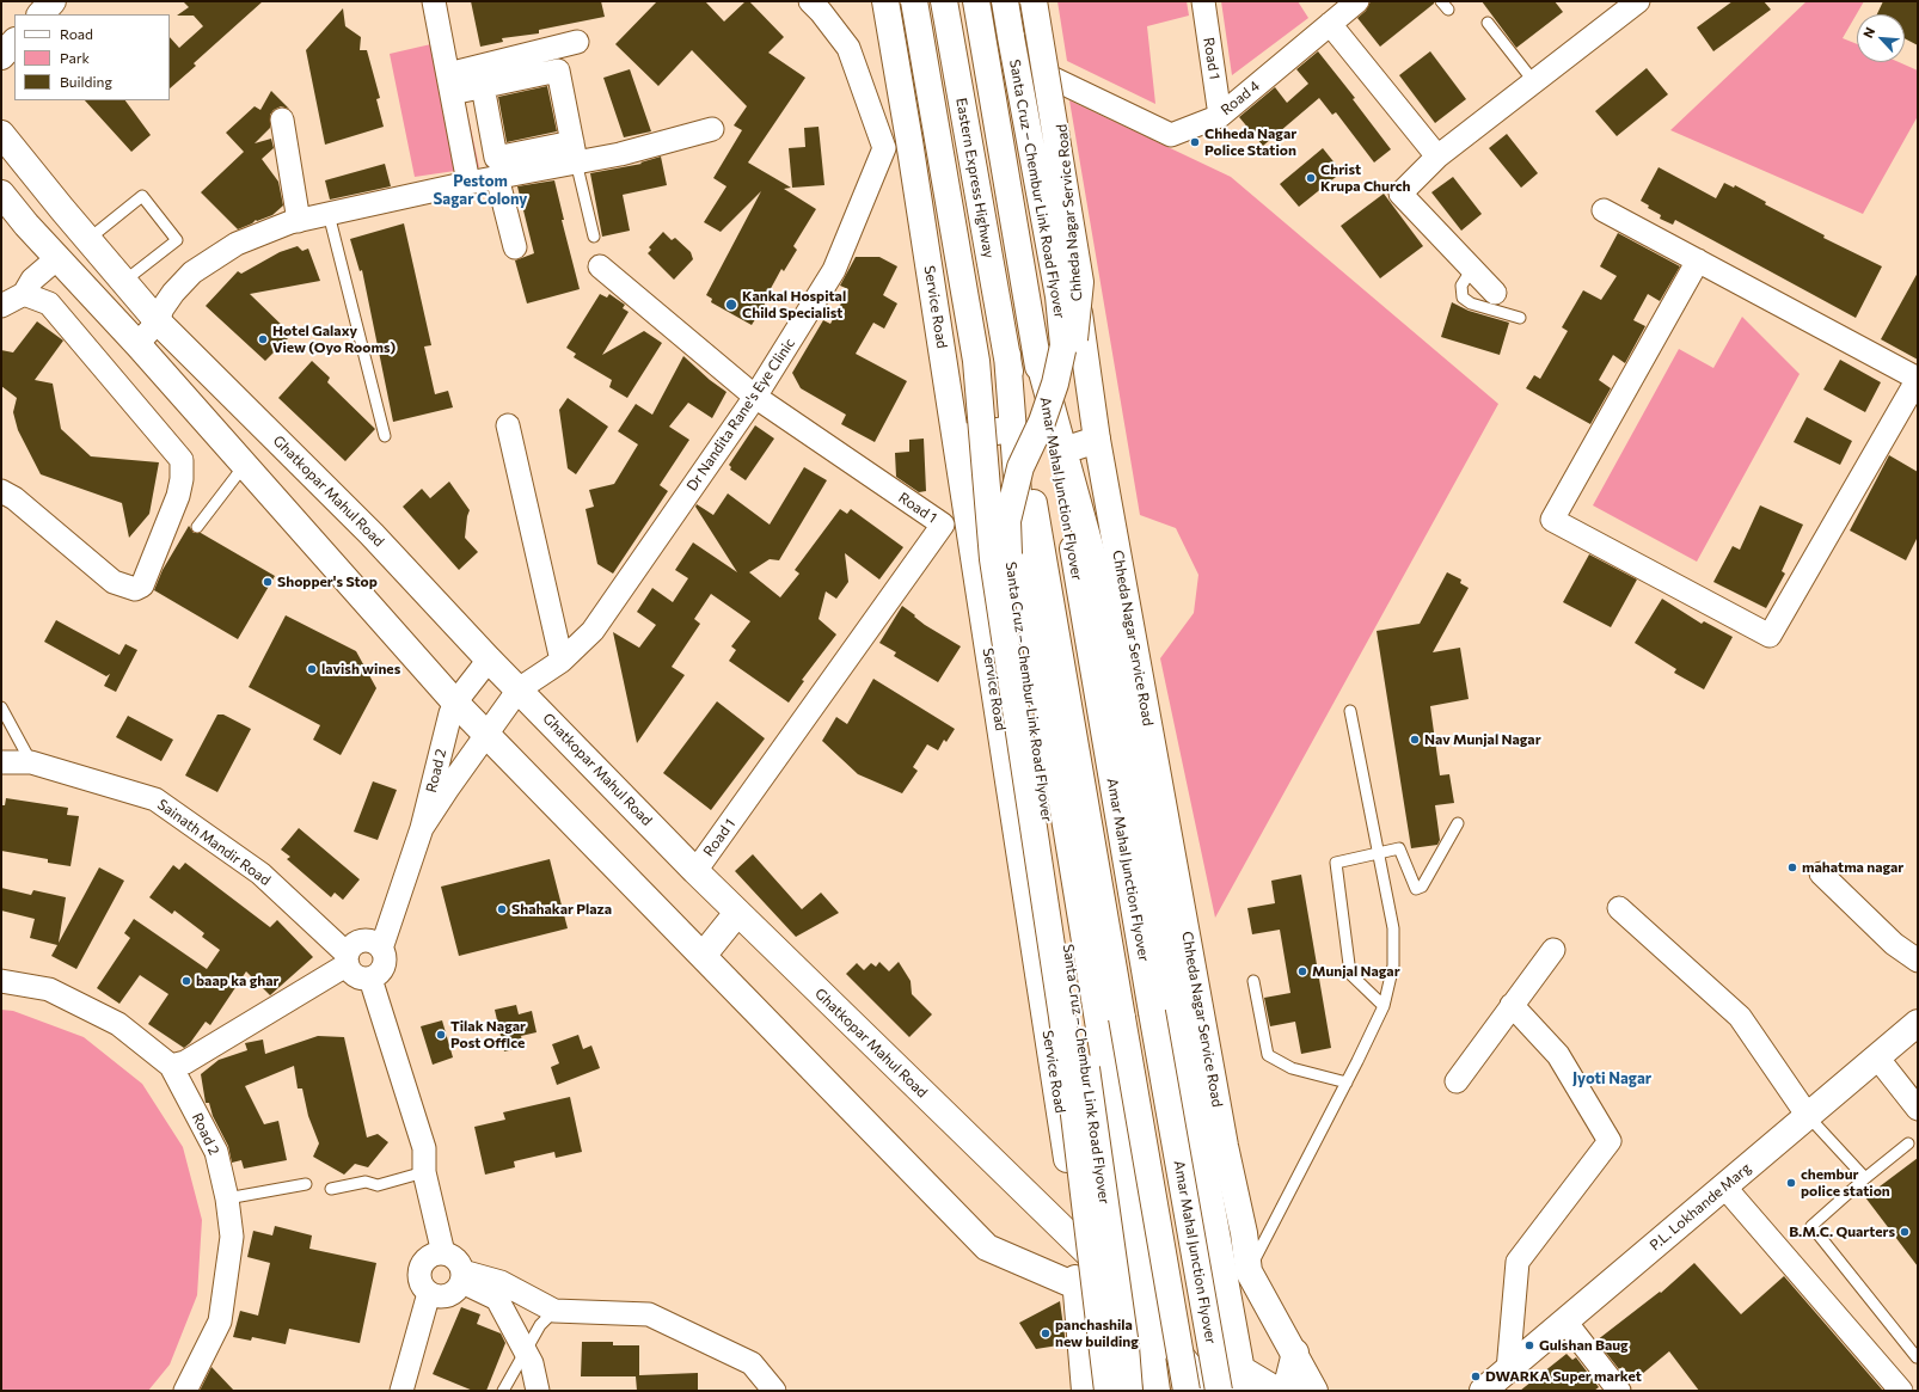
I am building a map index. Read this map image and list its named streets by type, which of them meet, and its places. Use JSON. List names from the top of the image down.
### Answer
{
  "streets": {
    "main road": [
      "Eastern Express Highway",
      "Santa Cruz – Chembur Link Road Flyover",
      "Chheda Nagar Service Road",
      "Service Road",
      "Amar Mahal Junction Flyover",
      "Ghatkopar Mahul Road",
      "P.L. Lokhande Marg"
    ],
    "street": [
      "Road 1",
      "Road 4",
      "Dr Nandita Rane's Eye Clinic",
      "Road 2",
      "Sainath Mandir Road"
    ]
  },
  "crossings": [
    ["Road 1", "Road 4"],
    ["Road 1", "Dr Nandita Rane's Eye Clinic"],
    ["Road 1", "Ghatkopar Mahul Road"],
    ["Road 4", "Chheda Nagar Service Road"],
    ["Eastern Express Highway", "Amar Mahal Junction Flyover"],
    ["Service Road", "Ghatkopar Mahul Road"],
    ["Dr Nandita Rane's Eye Clinic", "Ghatkopar Mahul Road"],
    ["Ghatkopar Mahul Road", "Road 2"],
    ["Road 2", "Sainath Mandir Road"]
  ],
  "districts": ["Pestom Sagar Colony", "Jyoti Nagar"],
  "places": [
    "Chheda Nagar Police Station",
    "Christ Krupa Church",
    "Kankal Hospital Child Specialist",
    "Hotel Galaxy View (Oyo Rooms)",
    "Shopper's Stop",
    "lavish wines",
    "Nav Munjal Nagar",
    "mahatma nagar",
    "Shahakar Plaza",
    "Munjal Nagar",
    "baap ka ghar",
    "Tilak Nagar Post Office",
    "chembur police station",
    "B.M.C. Quarters",
    "panchashila new building",
    "Gulshan Baug",
    "DWARKA Super market"
  ],
  "legend": ["Road", "Park", "Building"],
  "north": "top left"
}
